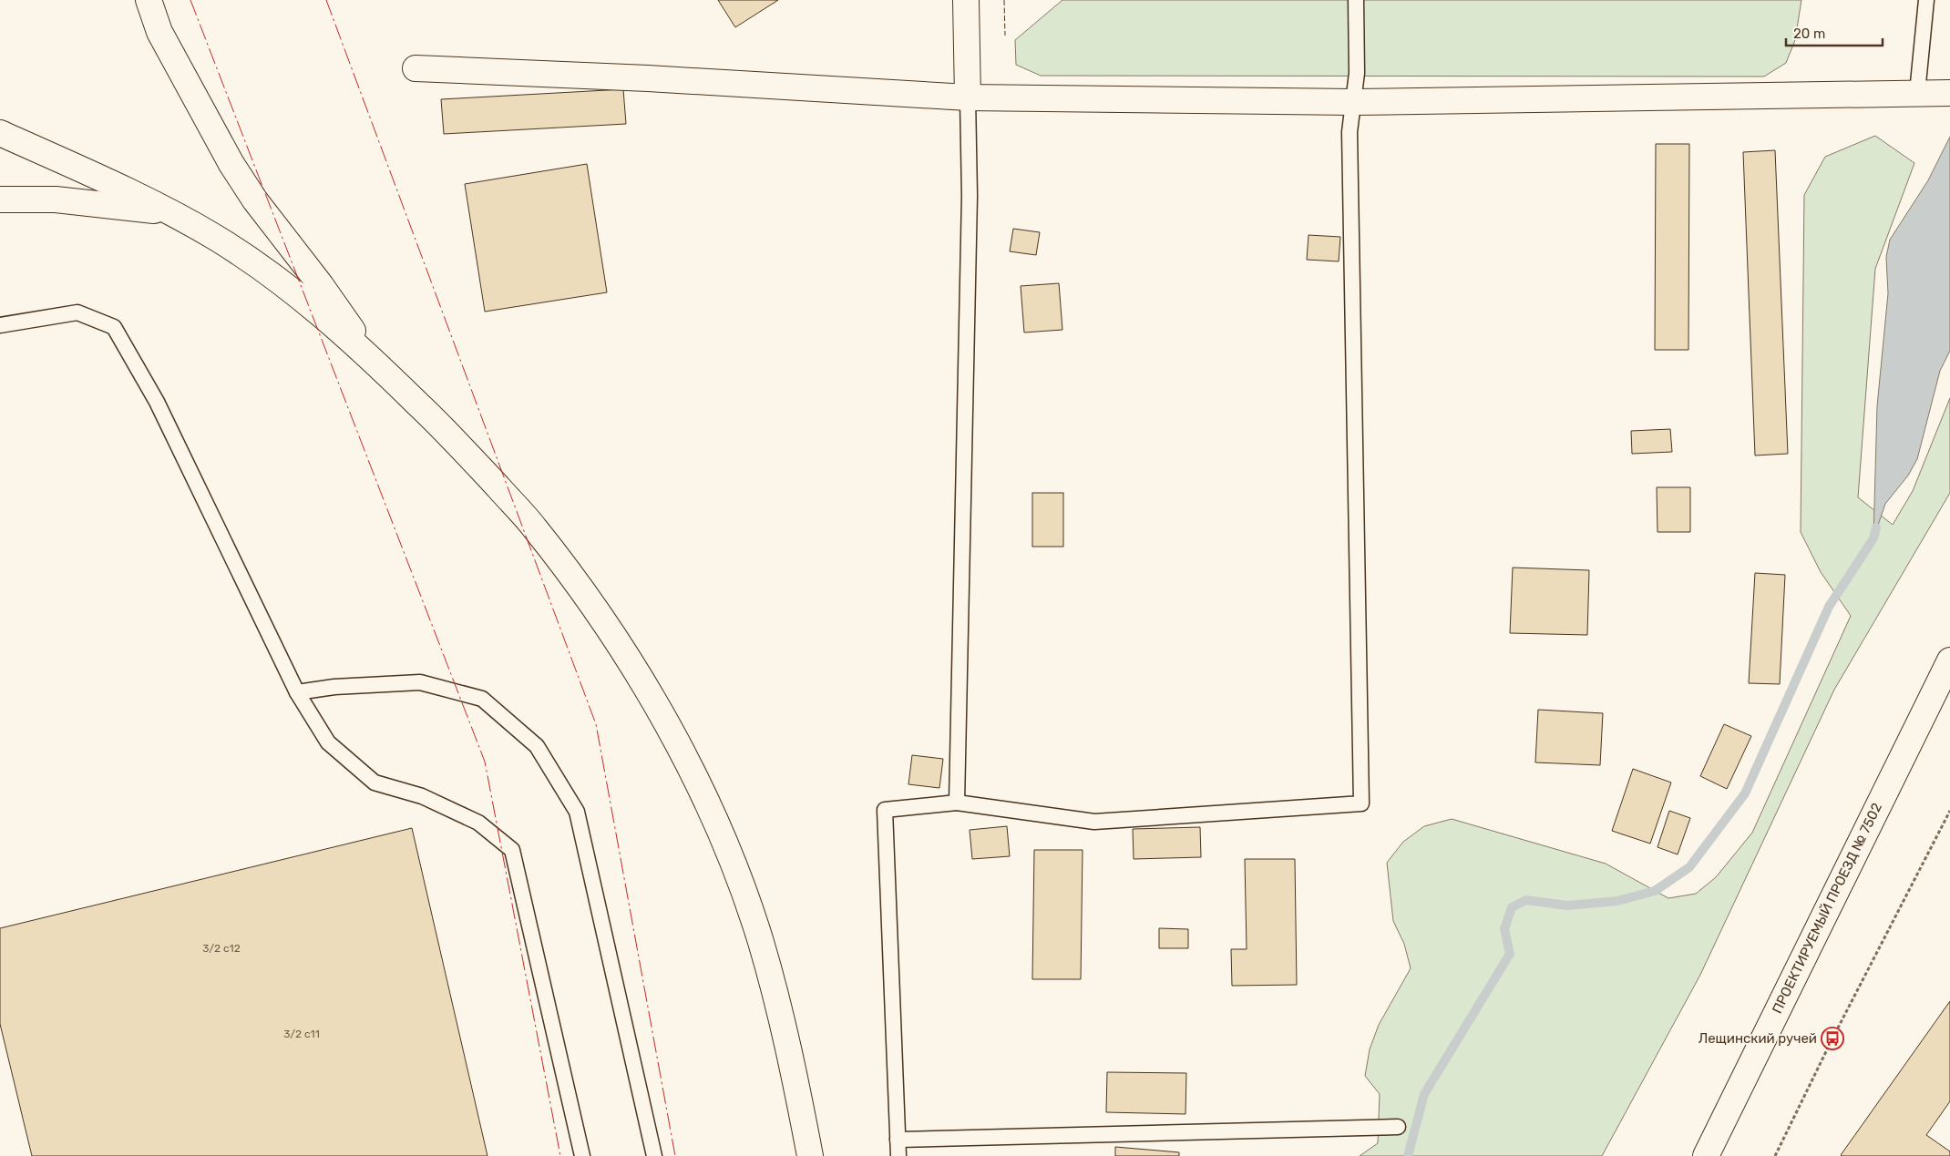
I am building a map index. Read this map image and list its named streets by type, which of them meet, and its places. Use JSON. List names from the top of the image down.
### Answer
{
  "streets": {
    "street": ["ПРОЕКТИРУЕМЫЙ ПРОЕЗД № 7502"]
  },
  "places": {
    "bus stop": ["Лещинский ручей"]
  },
  "house_numbers": ["3/2 с12", "3/2 с11"],
  "scale_bar": "20 m"
}
